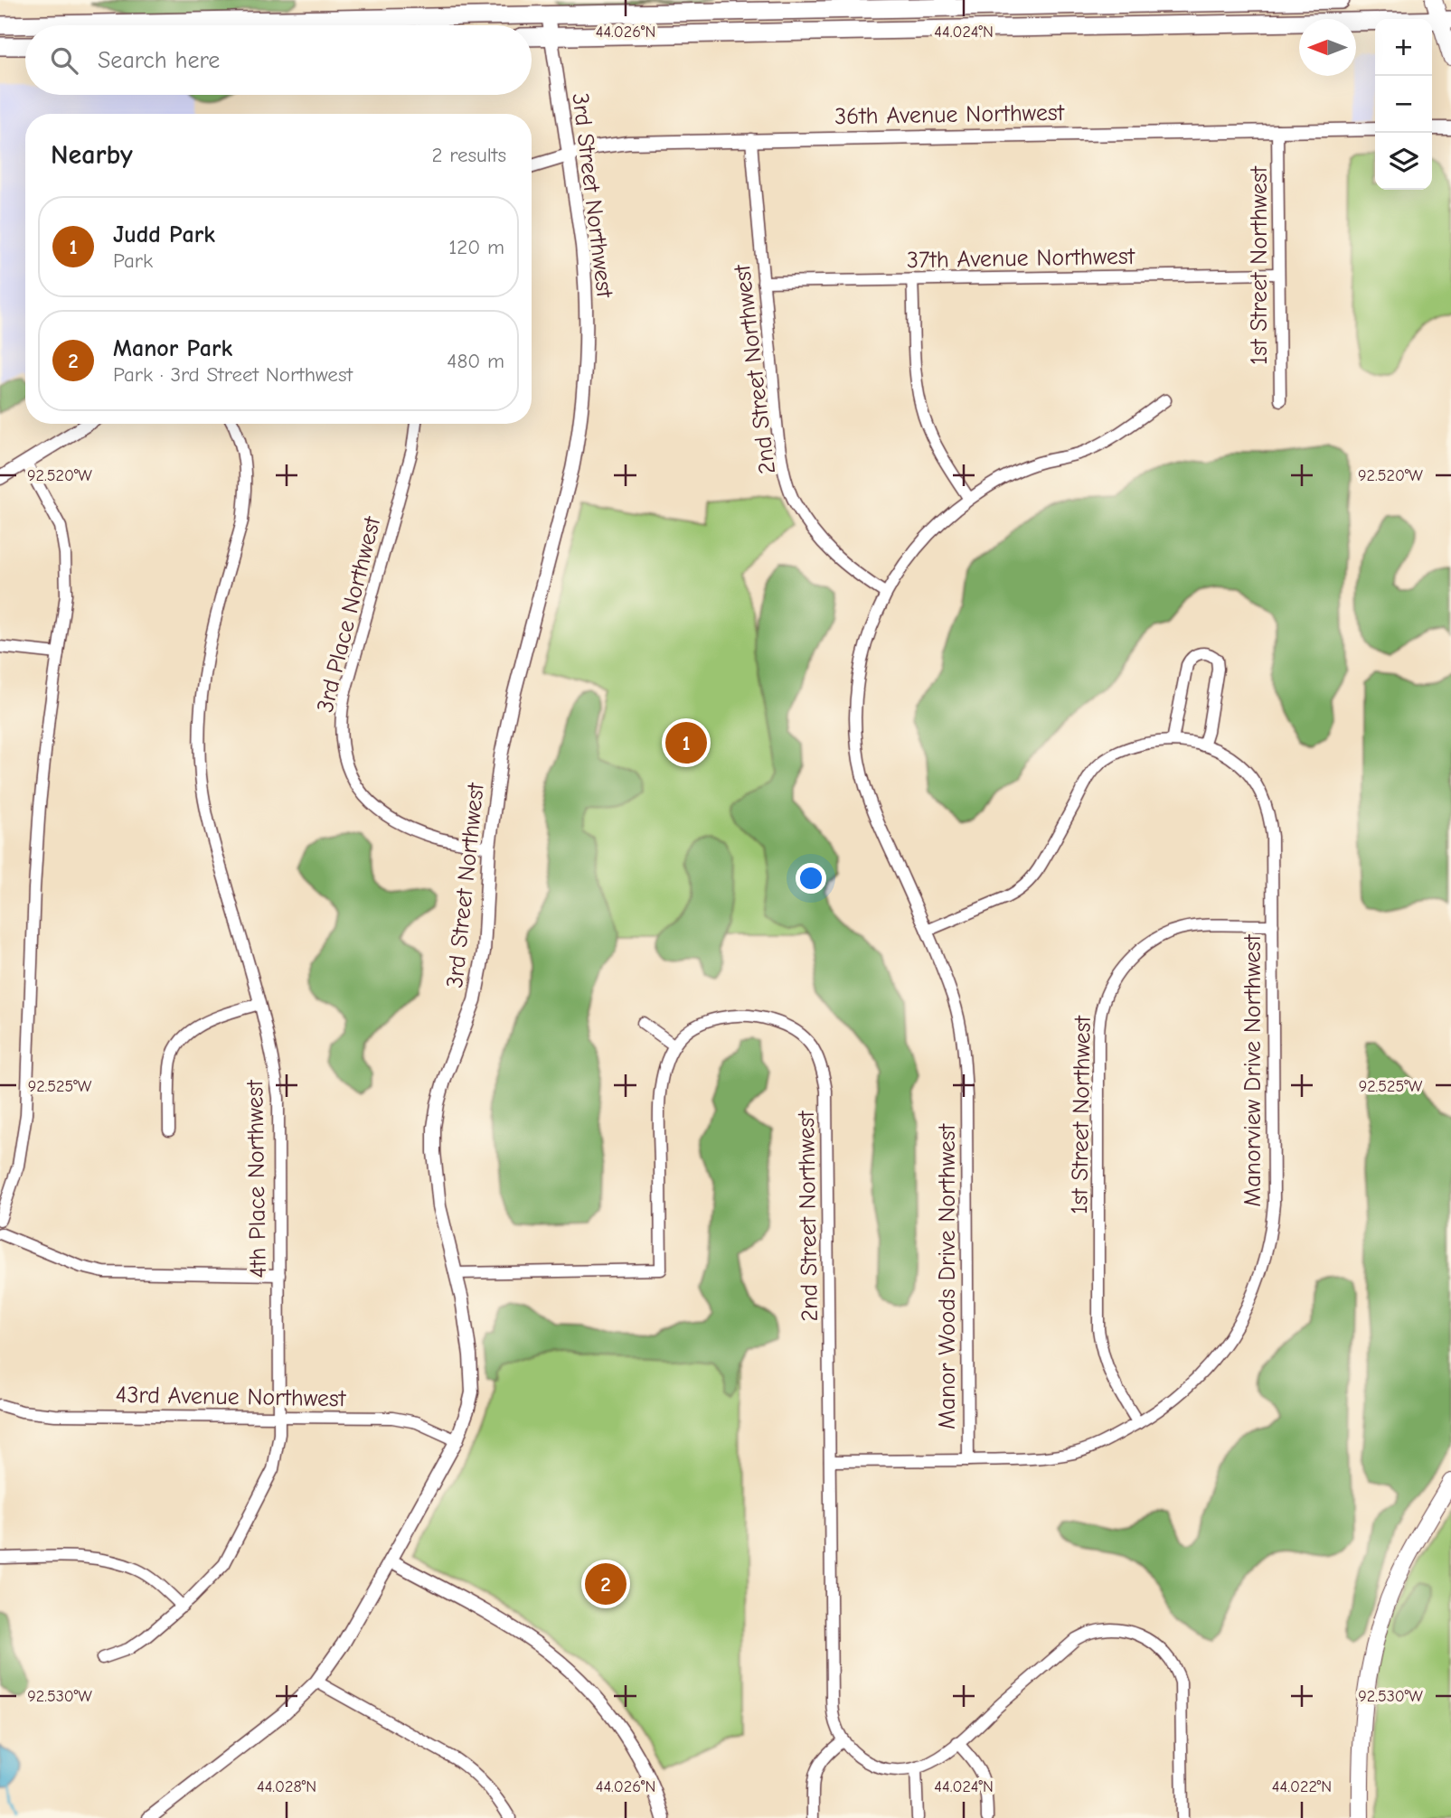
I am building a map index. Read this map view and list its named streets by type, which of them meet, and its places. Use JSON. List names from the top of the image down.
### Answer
{
  "streets": {
    "street": [
      "36th Avenue Northwest",
      "3rd Street Northwest",
      "37th Avenue Northwest",
      "1st Street Northwest",
      "2nd Street Northwest",
      "3rd Place Northwest",
      "Manorview Drive Northwest",
      "4th Place Northwest",
      "Manor Woods Drive Northwest",
      "43rd Avenue Northwest"
    ]
  },
  "crossings": [
    ["36th Avenue Northwest", "3rd Street Northwest"],
    ["36th Avenue Northwest", "1st Street Northwest"],
    ["36th Avenue Northwest", "2nd Street Northwest"],
    ["3rd Street Northwest", "3rd Place Northwest"],
    ["3rd Street Northwest", "43rd Avenue Northwest"],
    ["37th Avenue Northwest", "1st Street Northwest"],
    ["37th Avenue Northwest", "2nd Street Northwest"],
    ["1st Street Northwest", "Manorview Drive Northwest"],
    ["2nd Street Northwest", "Manorview Drive Northwest"],
    ["2nd Street Northwest", "Manor Woods Drive Northwest"],
    ["Manorview Drive Northwest", "Manor Woods Drive Northwest"],
    ["4th Place Northwest", "43rd Avenue Northwest"]
  ],
  "north": "left",
  "page": {
    "map_buttons": ["+", "−"],
    "search": "Search here",
    "heading": ["Nearby", "2 results"],
    "list": [
      {
        "mark": "1",
        "name": "Judd Park",
        "note": "Park",
        "value": "120 m"
      },
      {
        "mark": "2",
        "name": "Manor Park",
        "note": "Park · 3rd Street Northwest",
        "value": "480 m"
      }
    ],
    "pins": ["1", "2"]
  },
  "coordinates": [
    "44.026°N",
    "44.024°N",
    "92.520°W",
    "92.525°W",
    "92.530°W",
    "44.028°N",
    "44.022°N"
  ]
}
